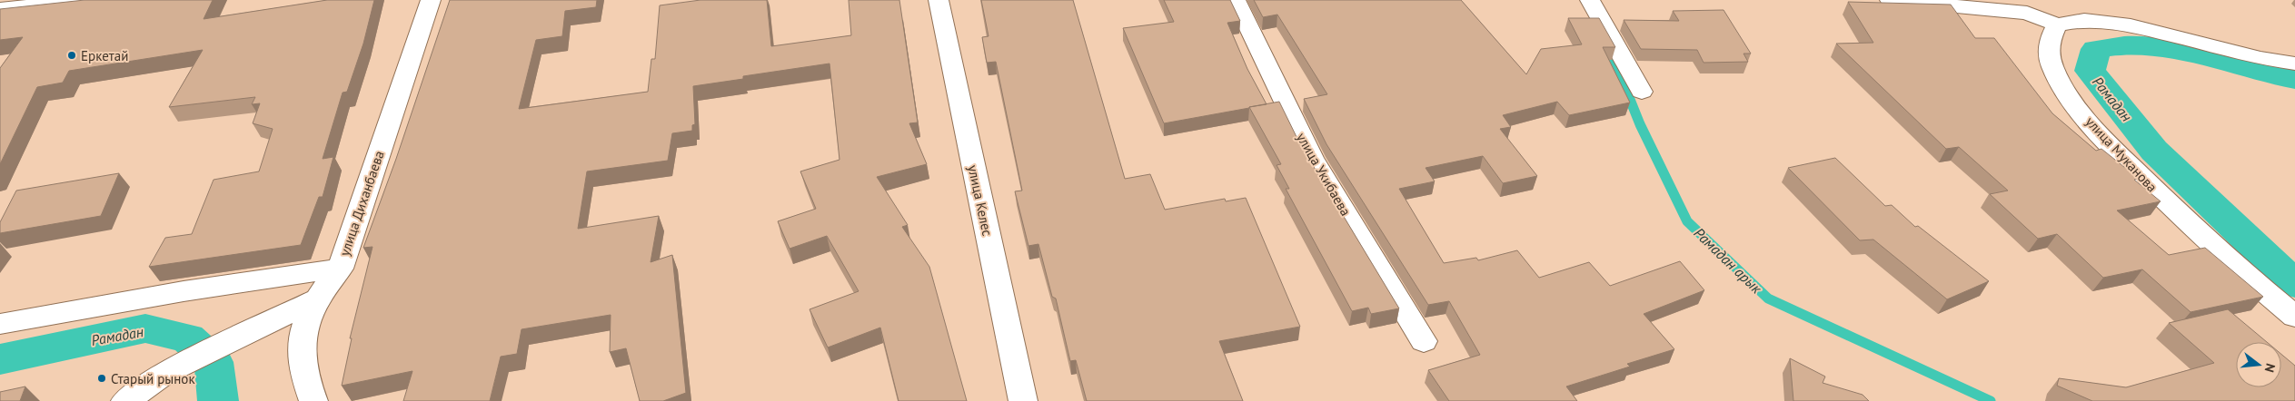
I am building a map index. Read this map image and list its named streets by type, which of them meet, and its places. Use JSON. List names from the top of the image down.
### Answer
{
  "streets": {
    "street": [
      "улица Муканова",
      "улица Укибаева",
      "улица Келес",
      "улица Диханбаева"
    ]
  },
  "water": ["Рамадан", "Рамадан арык"],
  "places": ["Еркетай", "Старый рынок"],
  "north": "right"
}
